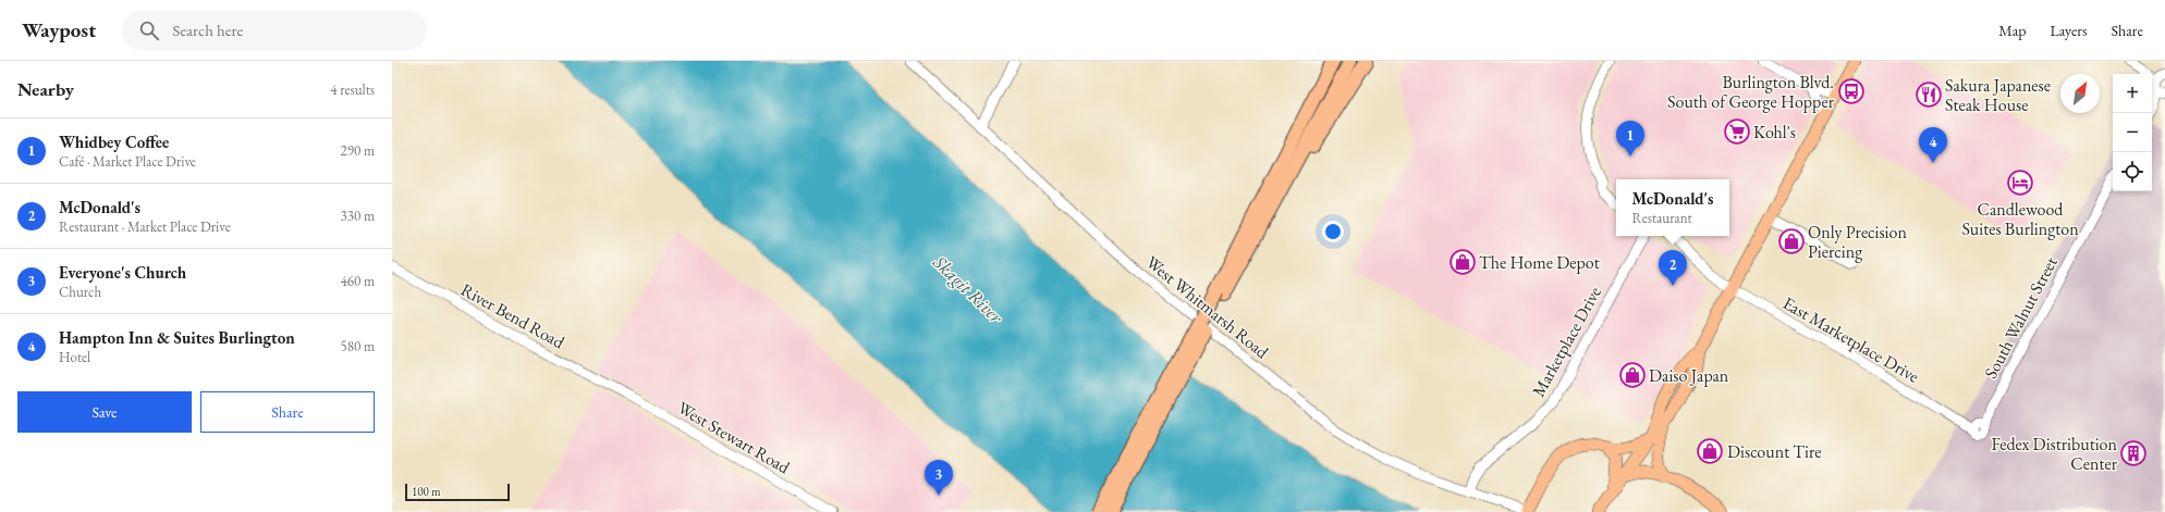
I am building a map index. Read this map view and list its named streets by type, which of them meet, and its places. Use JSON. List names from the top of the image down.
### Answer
{
  "streets": {
    "street": [
      "West Whitmarsh Road",
      "River Bend Road",
      "South Walnut Street",
      "East Marketplace Drive",
      "Marketplace Drive",
      "West Stewart Road"
    ]
  },
  "crossings": [
    ["West Whitmarsh Road", "Marketplace Drive"],
    ["River Bend Road", "West Stewart Road"],
    ["South Walnut Street", "East Marketplace Drive"]
  ],
  "water": ["Skagit River"],
  "places": {
    "bus stop": ["Burlington Blvd. South of George Hopper"],
    "restaurant": ["Sakura Japanese Steak House"],
    "supermarket": ["Kohl's"],
    "hotel": ["Candlewood Suites Burlington"],
    "shop": [
      "Only Precision Piercing",
      "The Home Depot",
      "Daiso Japan",
      "Discount Tire"
    ],
    "building": ["Fedex Distribution Center"]
  },
  "scale_bar": "100 m",
  "north": "top right",
  "page": {
    "header": "Waypost",
    "search": "Search here",
    "nav": ["Map", "Layers", "Share"],
    "heading": ["Nearby", "4 results"],
    "map_buttons": ["+", "−"],
    "list": [
      {
        "mark": "1",
        "name": "Whidbey Coffee",
        "note": "Café · Market Place Drive",
        "value": "290 m"
      },
      {
        "mark": "2",
        "name": "McDonald's",
        "note": "Restaurant · Market Place Drive",
        "value": "330 m"
      },
      {
        "mark": "3",
        "name": "Everyone's Church",
        "note": "Church",
        "value": "460 m"
      },
      {
        "mark": "4",
        "name": "Hampton Inn & Suites Burlington",
        "note": "Hotel",
        "value": "580 m"
      }
    ],
    "pins": [
      "1",
      "4",
      "2",
      "3"
    ],
    "popup": ["McDonald's", "Restaurant"],
    "buttons": ["Save", "Share"],
    "scale": "100 m"
  }
}
